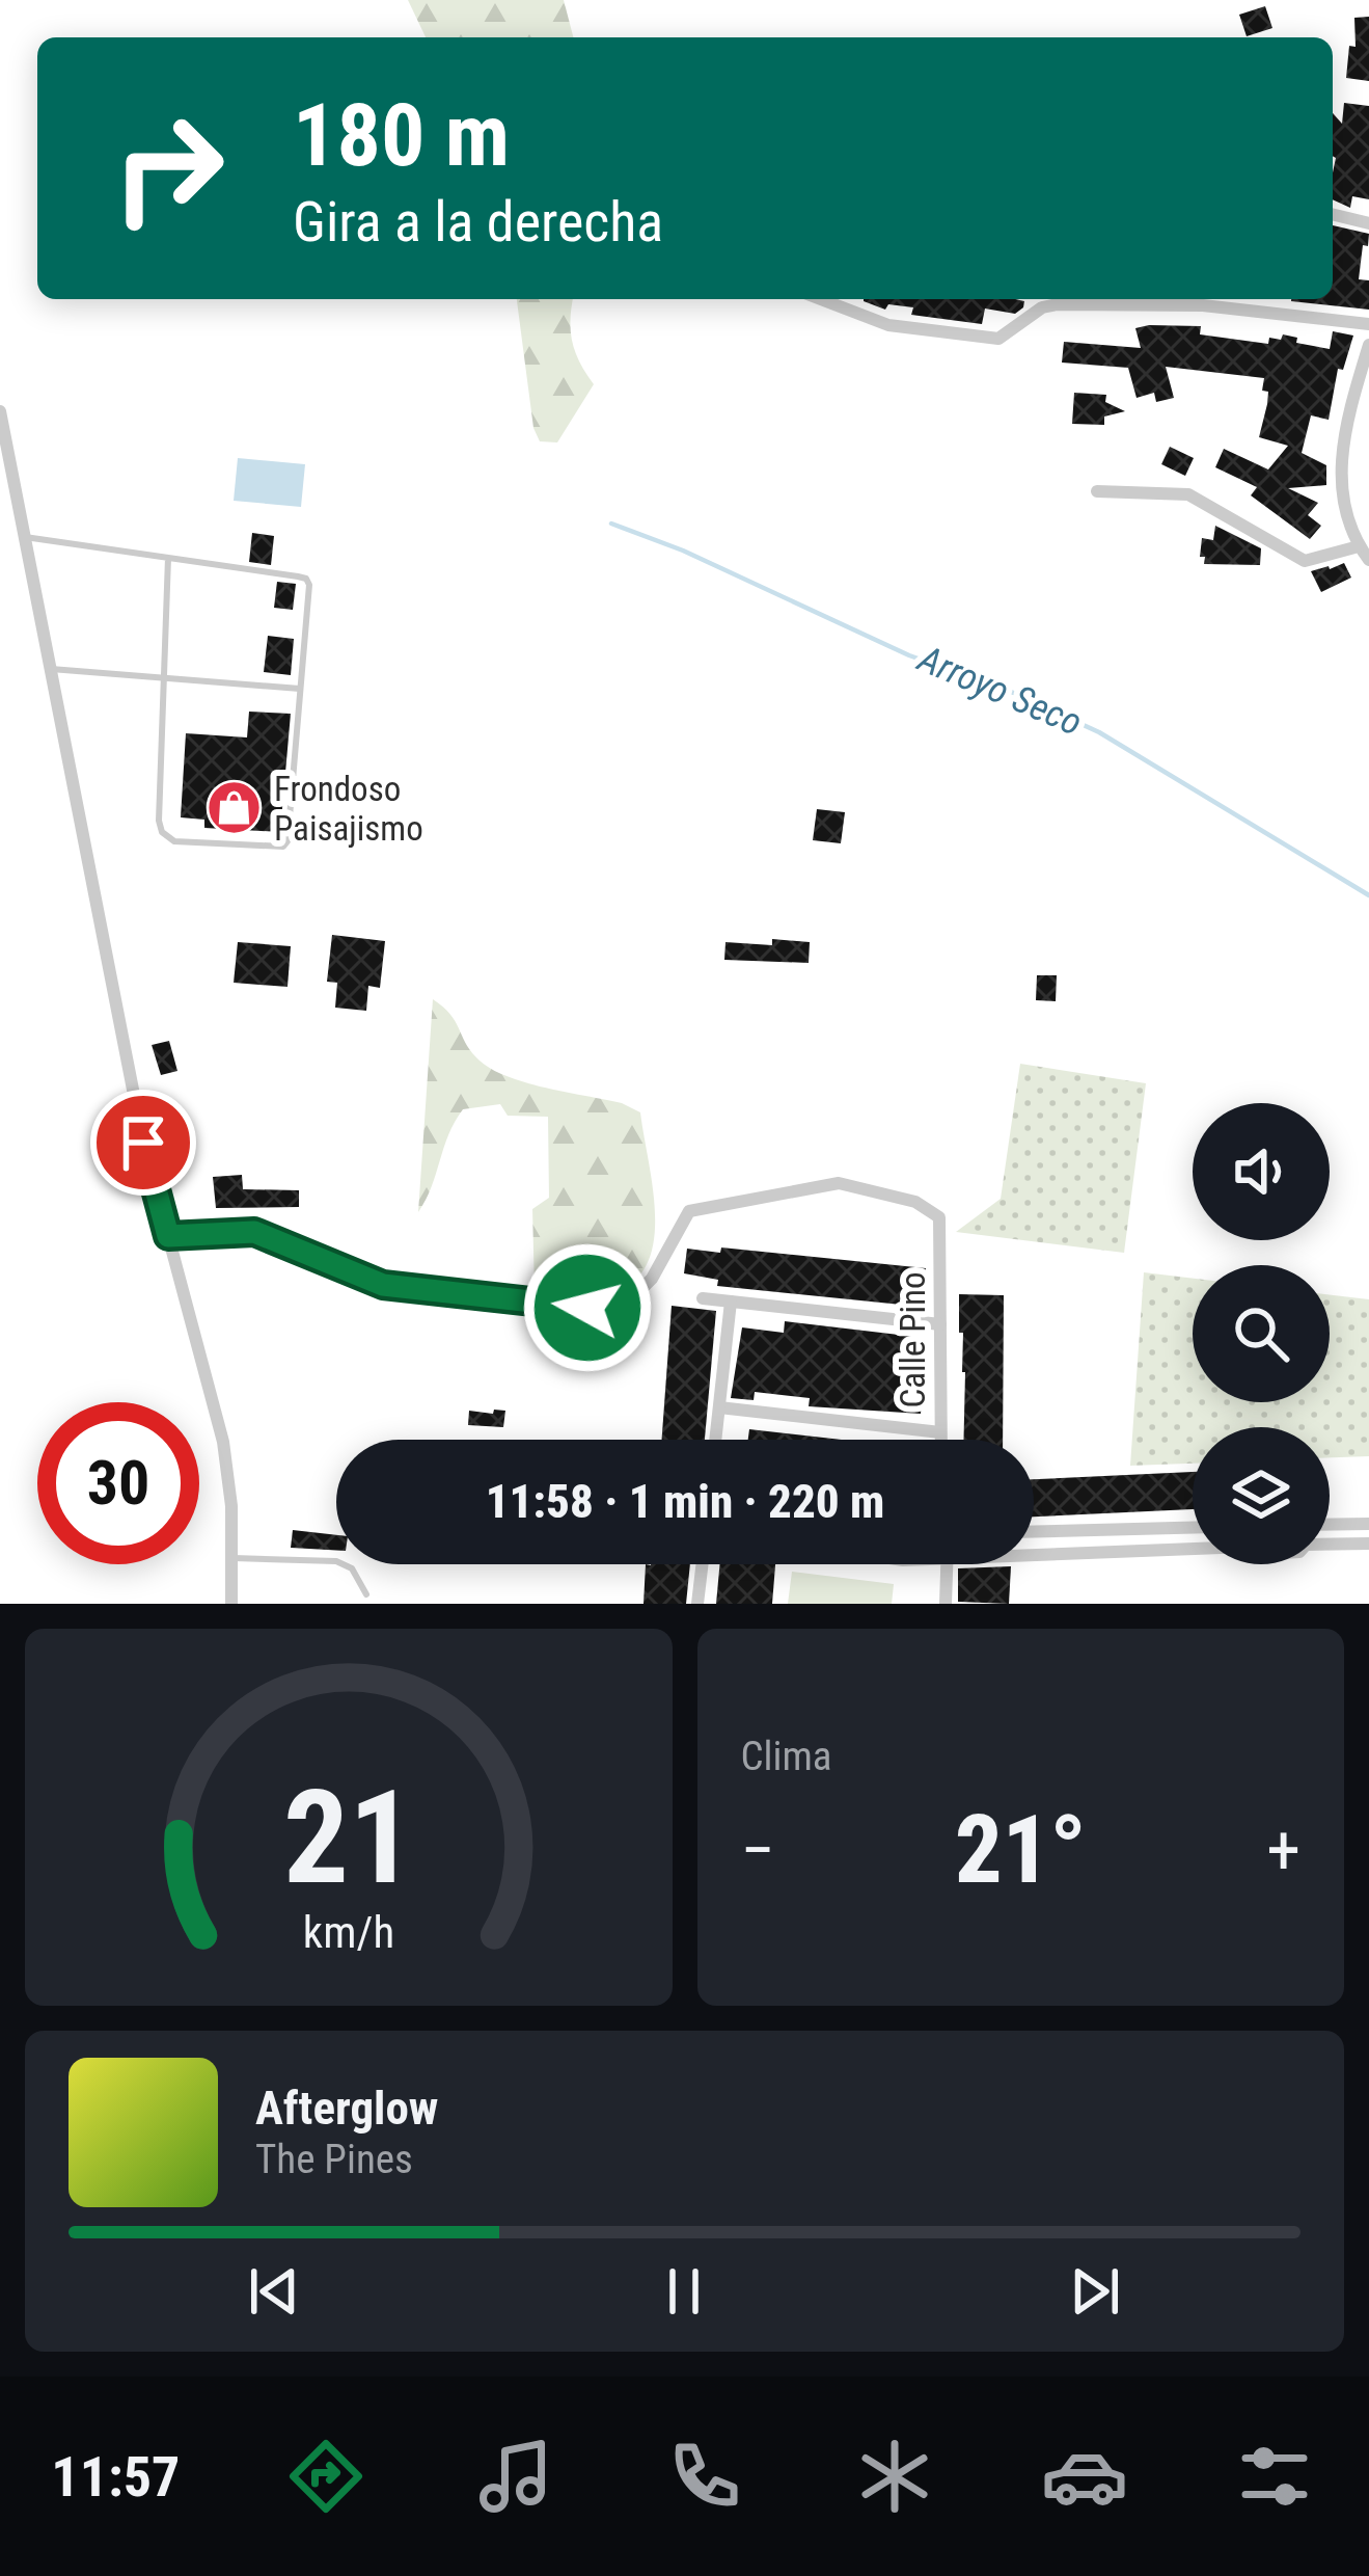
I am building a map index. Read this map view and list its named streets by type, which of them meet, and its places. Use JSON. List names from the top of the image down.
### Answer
{
  "streets": {
    "street": ["Calle Pino"]
  },
  "water": ["Arroyo Seco"],
  "places": {
    "shop": ["Frondoso Paisajismo"]
  },
  "page": {
    "turn": ["180 m", "Gira a la derecha"],
    "limit": "30",
    "trip": "11:58 · 1 min · 220 m",
    "tile": "Clima",
    "heat": ["−", "21°", "+"],
    "song": ["Afterglow", "The Pines"],
    "tabs": "11:57",
    "gauge": ["21", "km/h"]
  }
}
